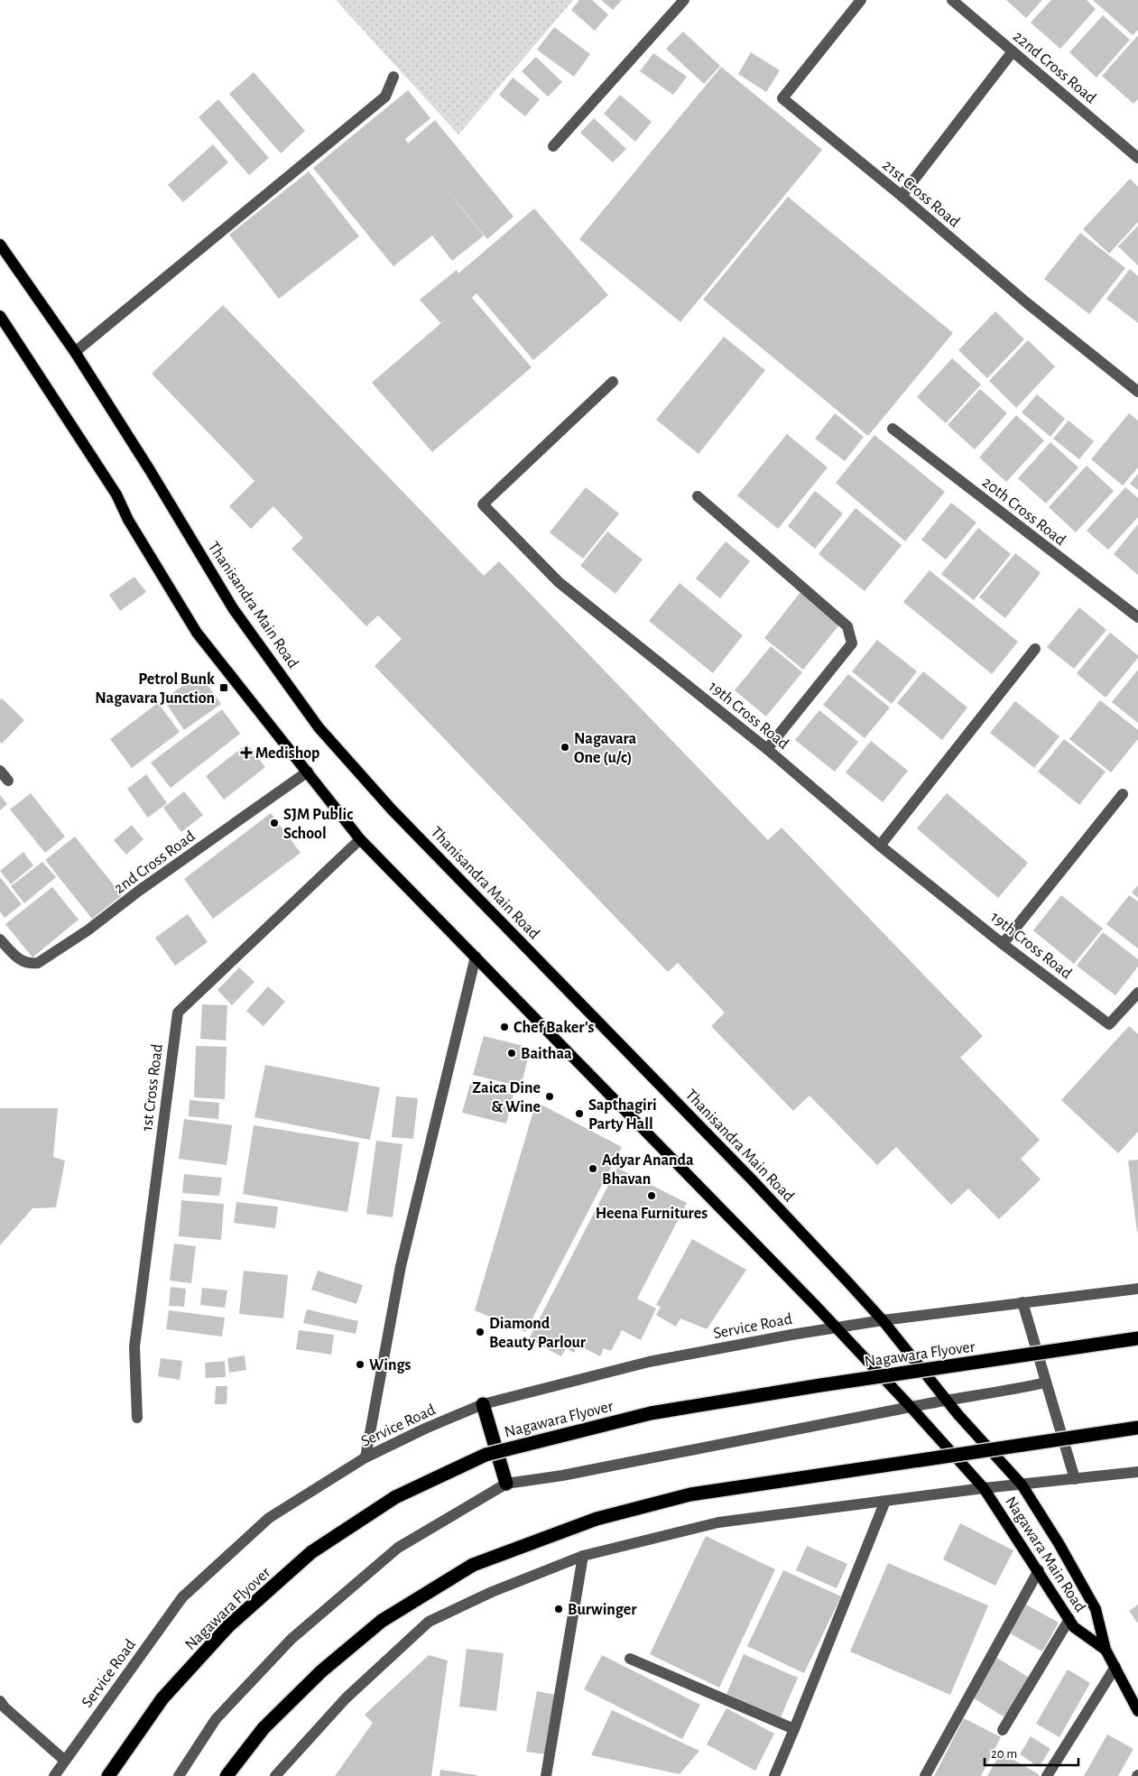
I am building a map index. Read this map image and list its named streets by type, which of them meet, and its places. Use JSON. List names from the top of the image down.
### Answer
{
  "streets": {
    "highway": ["Nagawara Flyover"],
    "main road": ["Thanisandra Main Road", "Nagawara Main Road"],
    "street": [
      "22nd Cross Road",
      "21st Cross Road",
      "20th Cross Road",
      "19th Cross Road",
      "2nd Cross Road",
      "1st Cross Road",
      "Service Road"
    ]
  },
  "crossings": [
    ["Thanisandra Main Road", "Service Road"],
    ["Thanisandra Main Road", "Nagawara Main Road"]
  ],
  "places": {
    "transit": ["Petrol Bunk Nagavara Junction"],
    "other": [
      "Nagavara One (u/c)",
      "SJM Public School",
      "Chef Baker's",
      "Baithaa",
      "Zaica Dine & Wine",
      "Sapthagiri Party Hall",
      "Adyar Ananda Bhavan",
      "Heena Furnitures",
      "Diamond Beauty Parlour",
      "Wings",
      "Burwinger"
    ],
    "health": ["Medishop"]
  },
  "scale_bar": "20 m"
}
